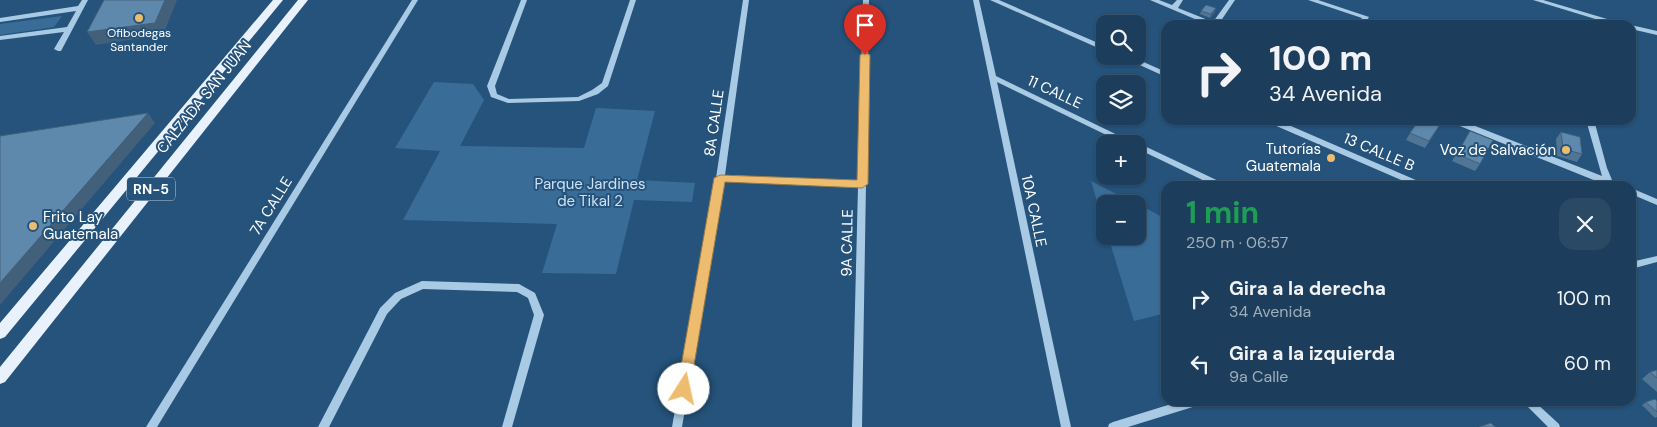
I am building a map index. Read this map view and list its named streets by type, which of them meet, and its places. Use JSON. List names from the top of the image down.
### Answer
{
  "streets": {
    "main road": ["CALZADA SAN JUAN", "RN-5"],
    "street": [
      "11 CALLE",
      "8A CALLE",
      "13 CALLE B",
      "7A CALLE",
      "10A CALLE",
      "9A CALLE"
    ]
  },
  "crossings": [
    ["11 CALLE", "10A CALLE"]
  ],
  "parks": ["Parque Jardines de Tikal 2"],
  "places": [
    "Ofibodegas Santander",
    "Voz de Salvación",
    "Tutorías Guatemala",
    "Frito Lay Guatemala"
  ],
  "page": {
    "map_buttons": ["+", "−"],
    "turn": ["100 m", "34 Avenida"],
    "heading": ["1 min", "250 m · 06:57"],
    "list": [
      {
        "name": "Gira a la derecha",
        "note": "34 Avenida",
        "value": "100 m"
      },
      {
        "name": "Gira a la izquierda",
        "note": "9a Calle",
        "value": "60 m"
      }
    ]
  }
}
